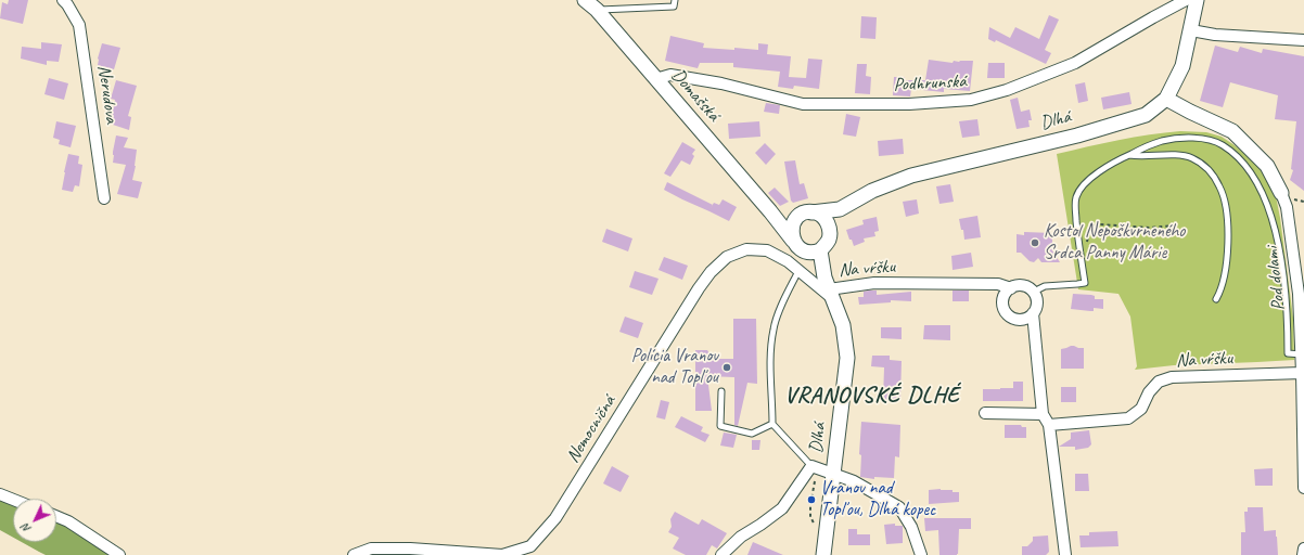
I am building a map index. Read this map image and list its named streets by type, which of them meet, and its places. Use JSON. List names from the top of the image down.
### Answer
{
  "streets": {
    "street": [
      "Podhrunská",
      "Nerudova",
      "Domašská",
      "Dlhá",
      "Na vŕšku",
      "Pod dolami",
      "Nemocničná"
    ]
  },
  "crossings": [
    ["Podhrunská", "Domašská"],
    ["Dlhá", "Na vŕšku"],
    ["Dlhá", "Pod dolami"],
    ["Dlhá", "Nemocničná"],
    ["Na vŕšku", "Pod dolami"],
    ["Na vŕšku", "Nemocničná"]
  ],
  "districts": ["VRANOVSKÉ DLHÉ"],
  "places": ["Kostol Nepoškvrneného Srdca Panny Márie", "Polícia Vranov nad Topľou", "Vranov nad Topľou, Dlhá kopec"],
  "north": "bottom left"
}
